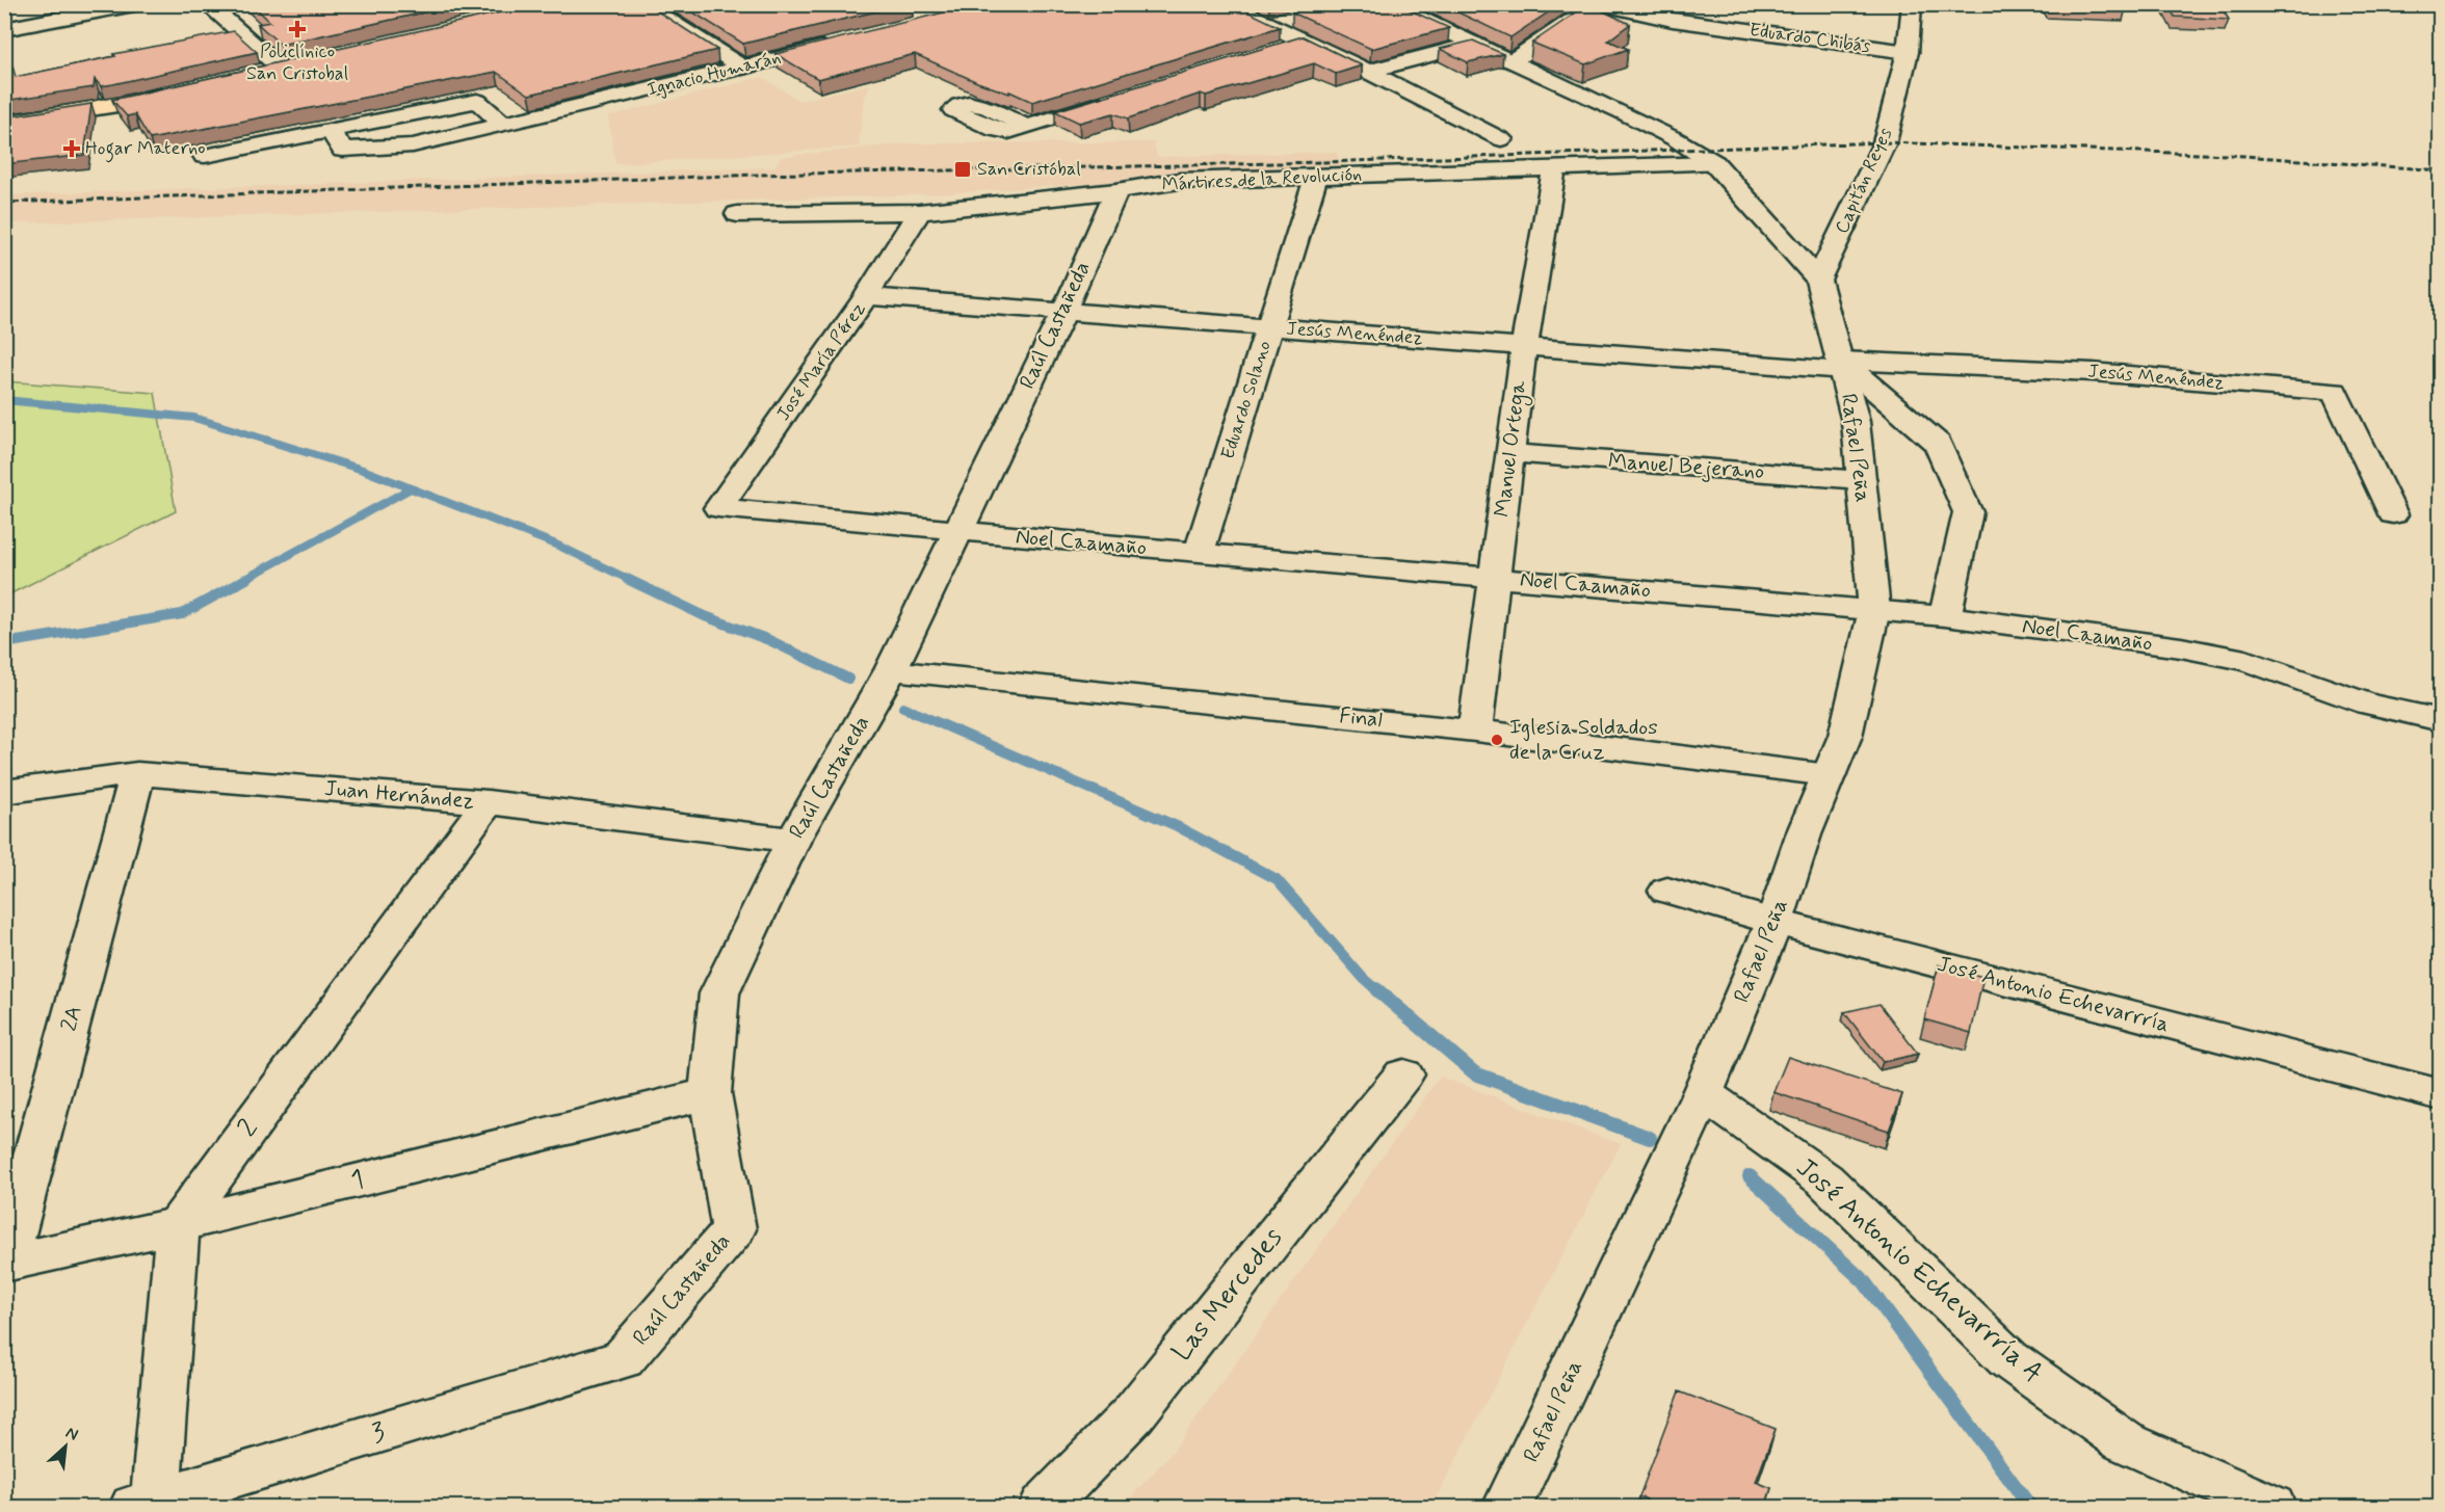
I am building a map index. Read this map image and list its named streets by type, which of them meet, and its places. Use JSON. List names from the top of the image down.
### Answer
{
  "streets": {
    "street": [
      "Eduardo Chibás",
      "Ignacio Humarán",
      "Mártires de la Revolución",
      "Capitán Reyes",
      "Raúl Castañeda",
      "Jesús Menéndez",
      "José María Pérez",
      "Eduardo Solano",
      "Rafael Peña",
      "Manuel Ortega",
      "Manuel Bejerano",
      "Noel Caamaño",
      "Final",
      "Juan Hernández",
      "José Antonio Echevarrría",
      "2A",
      "2",
      "1",
      "José Antonio Echevarrría A",
      "Las Mercedes",
      "3"
    ]
  },
  "crossings": [
    ["Eduardo Chibás", "Capitán Reyes"],
    ["Mártires de la Revolución", "Raúl Castañeda"],
    ["Mártires de la Revolución", "José María Pérez"],
    ["Mártires de la Revolución", "Eduardo Solano"],
    ["Mártires de la Revolución", "Rafael Peña"],
    ["Mártires de la Revolución", "Manuel Ortega"],
    ["Capitán Reyes", "Rafael Peña"],
    ["Raúl Castañeda", "Jesús Menéndez"],
    ["Raúl Castañeda", "Noel Caamaño"],
    ["Raúl Castañeda", "Final"],
    ["Raúl Castañeda", "Juan Hernández"],
    ["Raúl Castañeda", "1"],
    ["Raúl Castañeda", "3"],
    ["Jesús Menéndez", "José María Pérez"],
    ["Jesús Menéndez", "Eduardo Solano"],
    ["Jesús Menéndez", "Rafael Peña"],
    ["Jesús Menéndez", "Manuel Ortega"],
    ["José María Pérez", "Noel Caamaño"],
    ["Eduardo Solano", "Noel Caamaño"],
    ["Rafael Peña", "Manuel Bejerano"],
    ["Rafael Peña", "Noel Caamaño"],
    ["Rafael Peña", "Final"],
    ["Rafael Peña", "José Antonio Echevarrría"],
    ["Rafael Peña", "José Antonio Echevarrría A"],
    ["Manuel Ortega", "Manuel Bejerano"],
    ["Manuel Ortega", "Noel Caamaño"],
    ["Manuel Ortega", "Final"],
    ["Juan Hernández", "2A"],
    ["Juan Hernández", "2"],
    ["2A", "1"],
    ["2", "1"]
  ],
  "places": {
    "health": ["Policlínico San Cristobal", "Hogar Materno"],
    "transit": ["San Cristóbal"],
    "other": ["Iglesia Soldados de la Cruz"]
  },
  "north": "top right"
}
